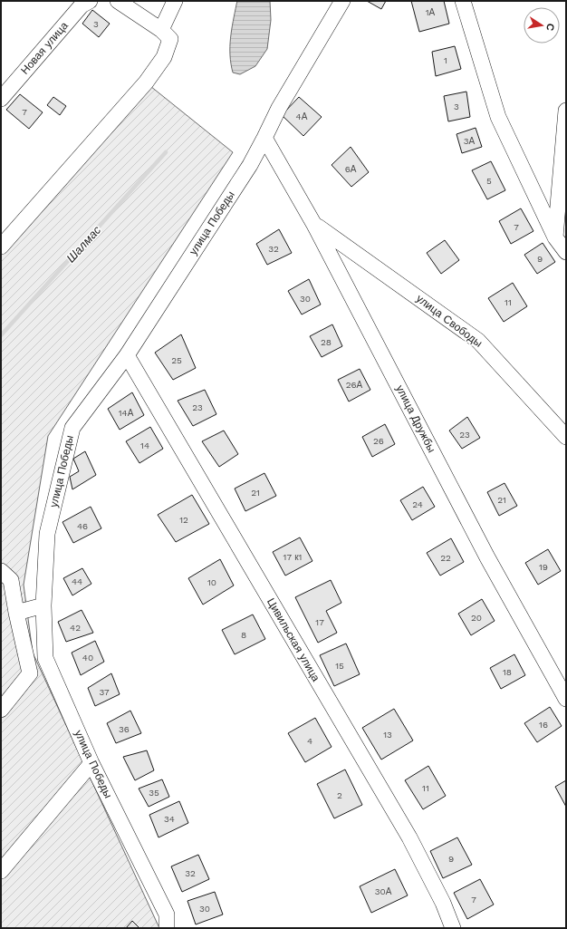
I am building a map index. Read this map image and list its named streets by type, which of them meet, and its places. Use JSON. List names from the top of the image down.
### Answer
{
  "streets": {
    "street": [
      "Новая улица",
      "улица Победы",
      "улица Свободы",
      "улица Дружбы",
      "Цивильская улица"
    ]
  },
  "crossings": [
    ["улица Победы", "улица Дружбы"],
    ["улица Победы", "Цивильская улица"],
    ["улица Свободы", "улица Дружбы"]
  ],
  "water": ["Шалмас"],
  "house_numbers": [
    "1А",
    "3",
    "1",
    "3",
    "7",
    "4А",
    "3А",
    "6А",
    "5",
    "7",
    "32",
    "9",
    "30",
    "11",
    "28",
    "25",
    "26А",
    "23",
    "14А",
    "23",
    "26",
    "14",
    "21",
    "21",
    "24",
    "12",
    "46",
    "17 к1",
    "22",
    "19",
    "44",
    "10",
    "20",
    "17",
    "42",
    "8",
    "40",
    "15",
    "18",
    "37",
    "16",
    "36",
    "13",
    "4",
    "11",
    "35",
    "2",
    "34",
    "9",
    "32",
    "30А",
    "7",
    "30"
  ],
  "north": "right"
}
